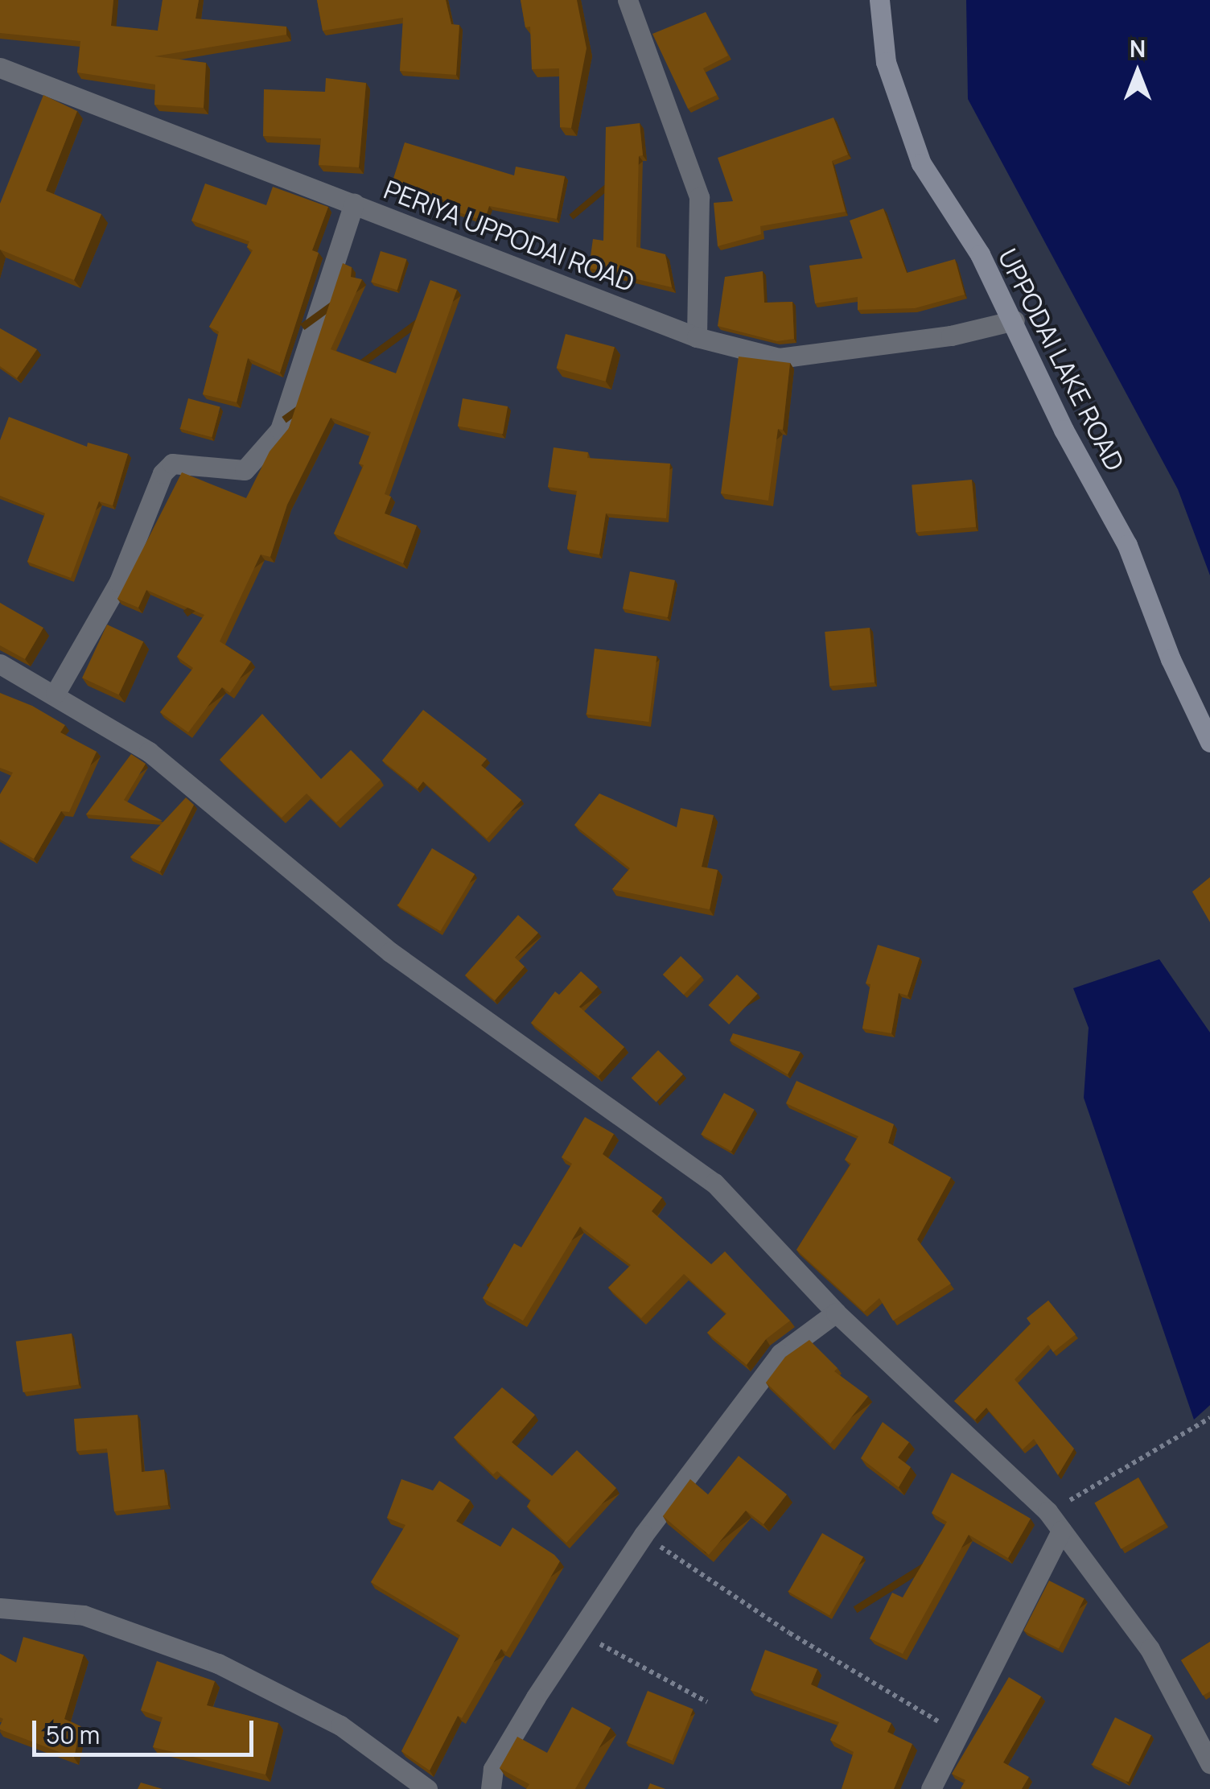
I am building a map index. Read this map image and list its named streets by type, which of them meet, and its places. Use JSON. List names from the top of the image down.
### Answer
{
  "streets": {
    "street": ["PERIYA UPPODAI ROAD", "UPPODAI LAKE ROAD"]
  },
  "crossings": [
    ["PERIYA UPPODAI ROAD", "UPPODAI LAKE ROAD"]
  ],
  "scale_bar": "50 m",
  "north": "top"
}
